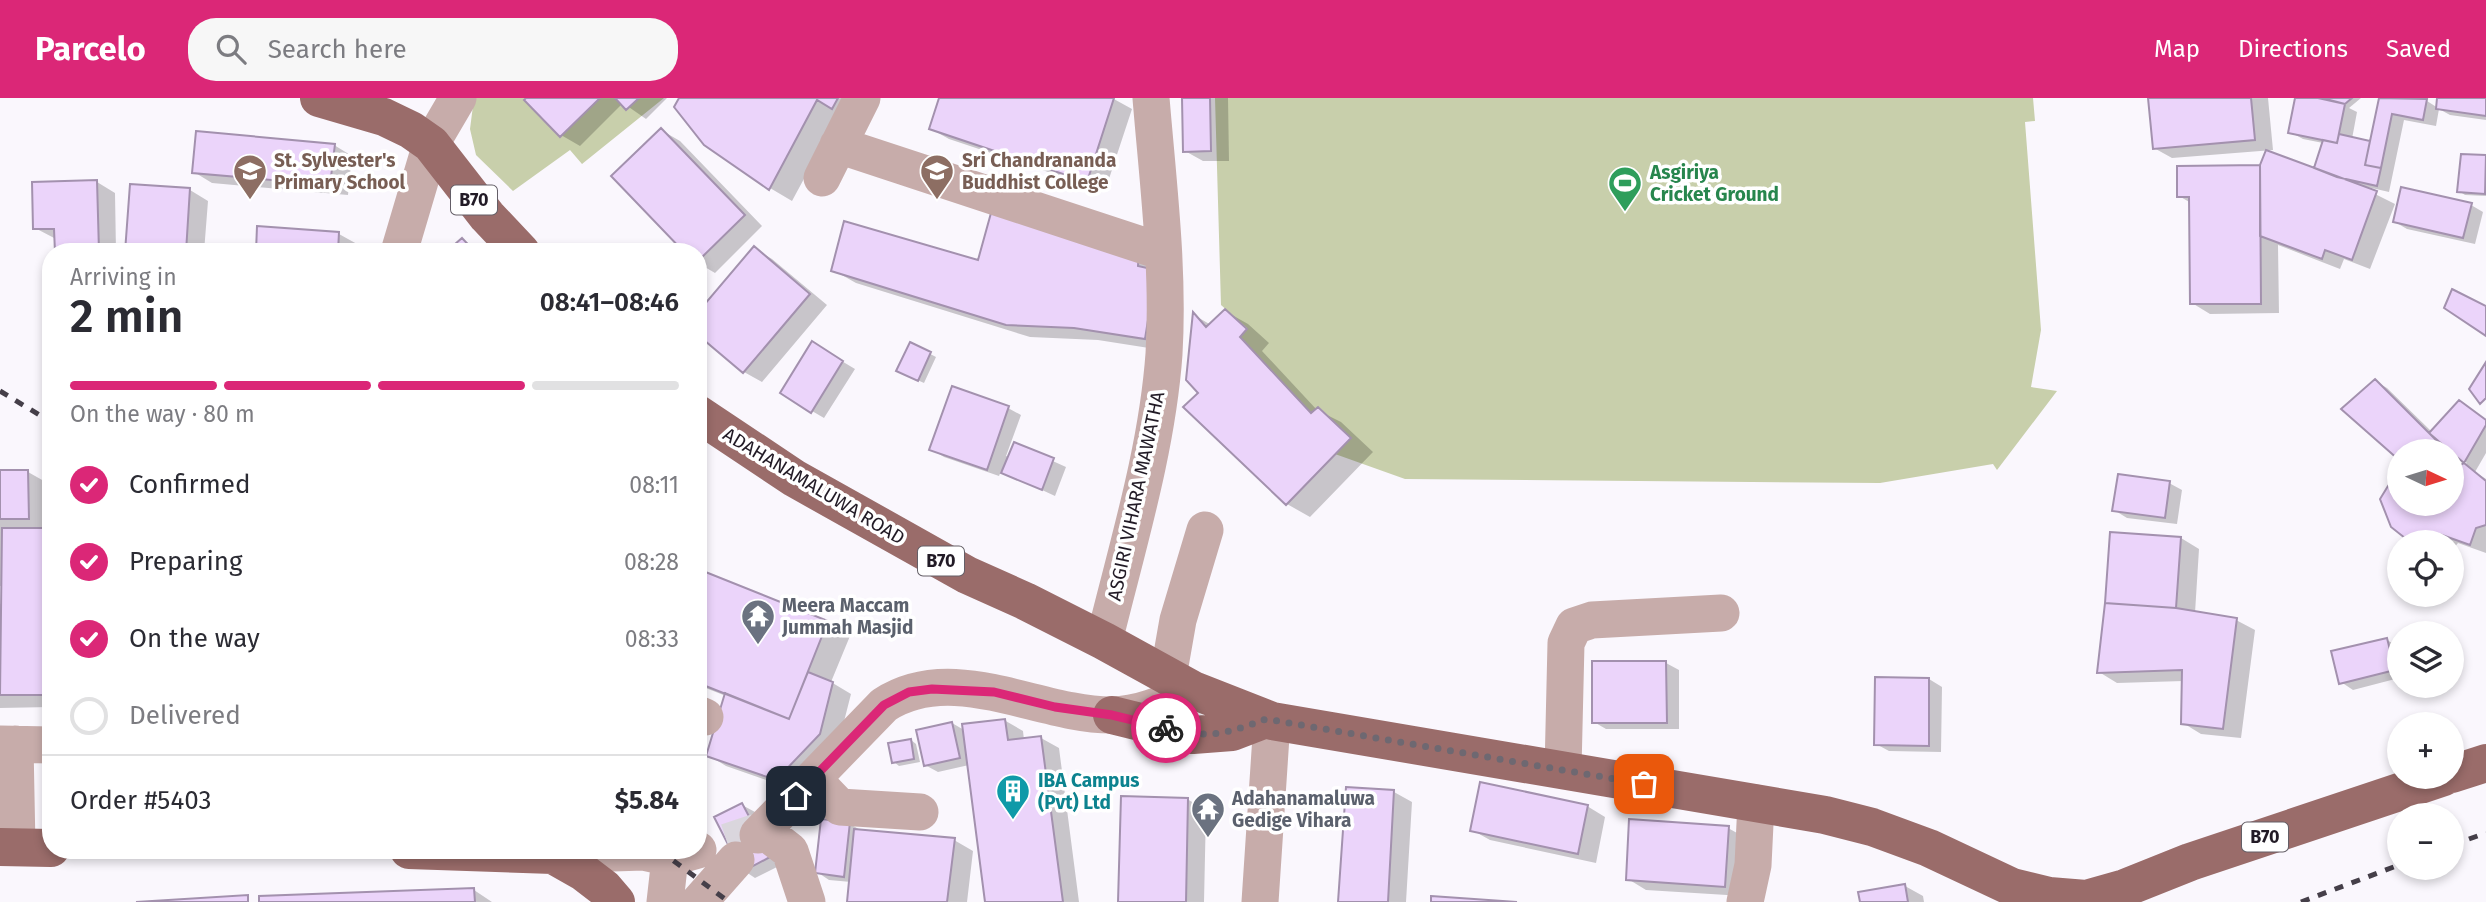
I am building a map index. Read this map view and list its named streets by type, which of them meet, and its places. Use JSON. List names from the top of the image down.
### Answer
{
  "streets": {
    "main road": ["B70", "ADAHANAMALUWA ROAD"],
    "street": ["ASGIRI VIHARA MAWATHA"]
  },
  "crossings": [
    ["B70", "ADAHANAMALUWA ROAD"],
    ["ADAHANAMALUWA ROAD", "ASGIRI VIHARA MAWATHA"]
  ],
  "places": {
    "school or university": ["St. Sylvester's Primary School", "Sri Chandrananda Buddhist College"],
    "sports": ["Asgiriya Cricket Ground"],
    "temple": ["Meera Maccam Jummah Masjid", "Adahanamaluwa Gedige Vihara"],
    "building": ["IBA Campus (Pvt) Ltd"]
  },
  "north": "right",
  "page": {
    "header": "Parcelo",
    "search": "Search here",
    "nav": ["Map", "Directions", "Saved"],
    "heading": ["2 min", "Arriving in", "08:41–08:46"],
    "panel": ["Order #5403", "$5.84"],
    "bar": "On the way · 80 m",
    "map_buttons": ["+", "−"],
    "list": [
      ["Confirmed", "08:11"],
      ["Preparing", "08:28"],
      ["On the way", "08:33"],
      "Delivered"
    ]
  }
}
